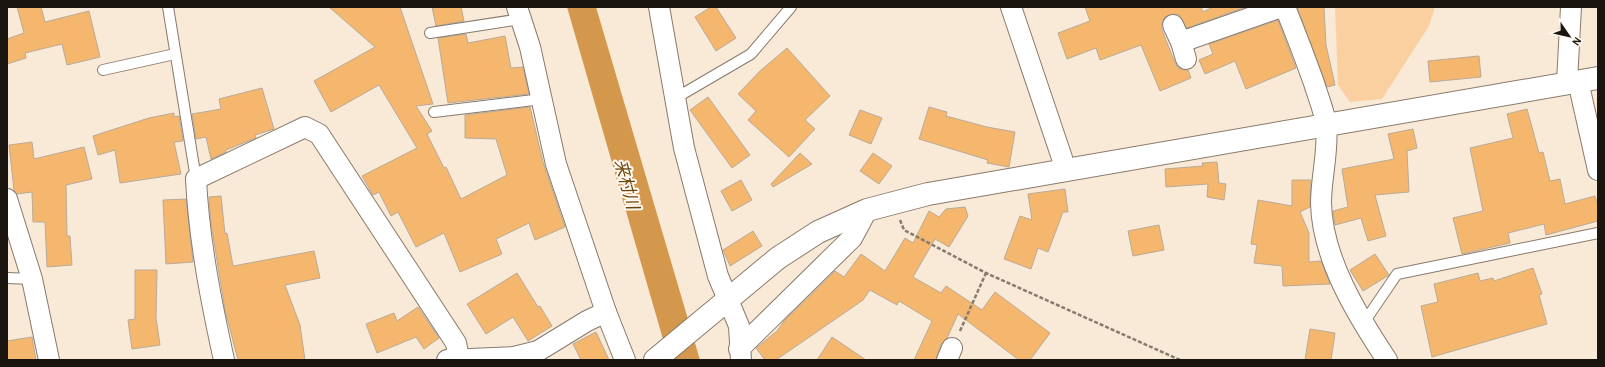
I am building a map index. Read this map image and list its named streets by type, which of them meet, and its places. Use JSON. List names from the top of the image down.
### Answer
{
  "water": ["来村川"],
  "north": "bottom right"
}
